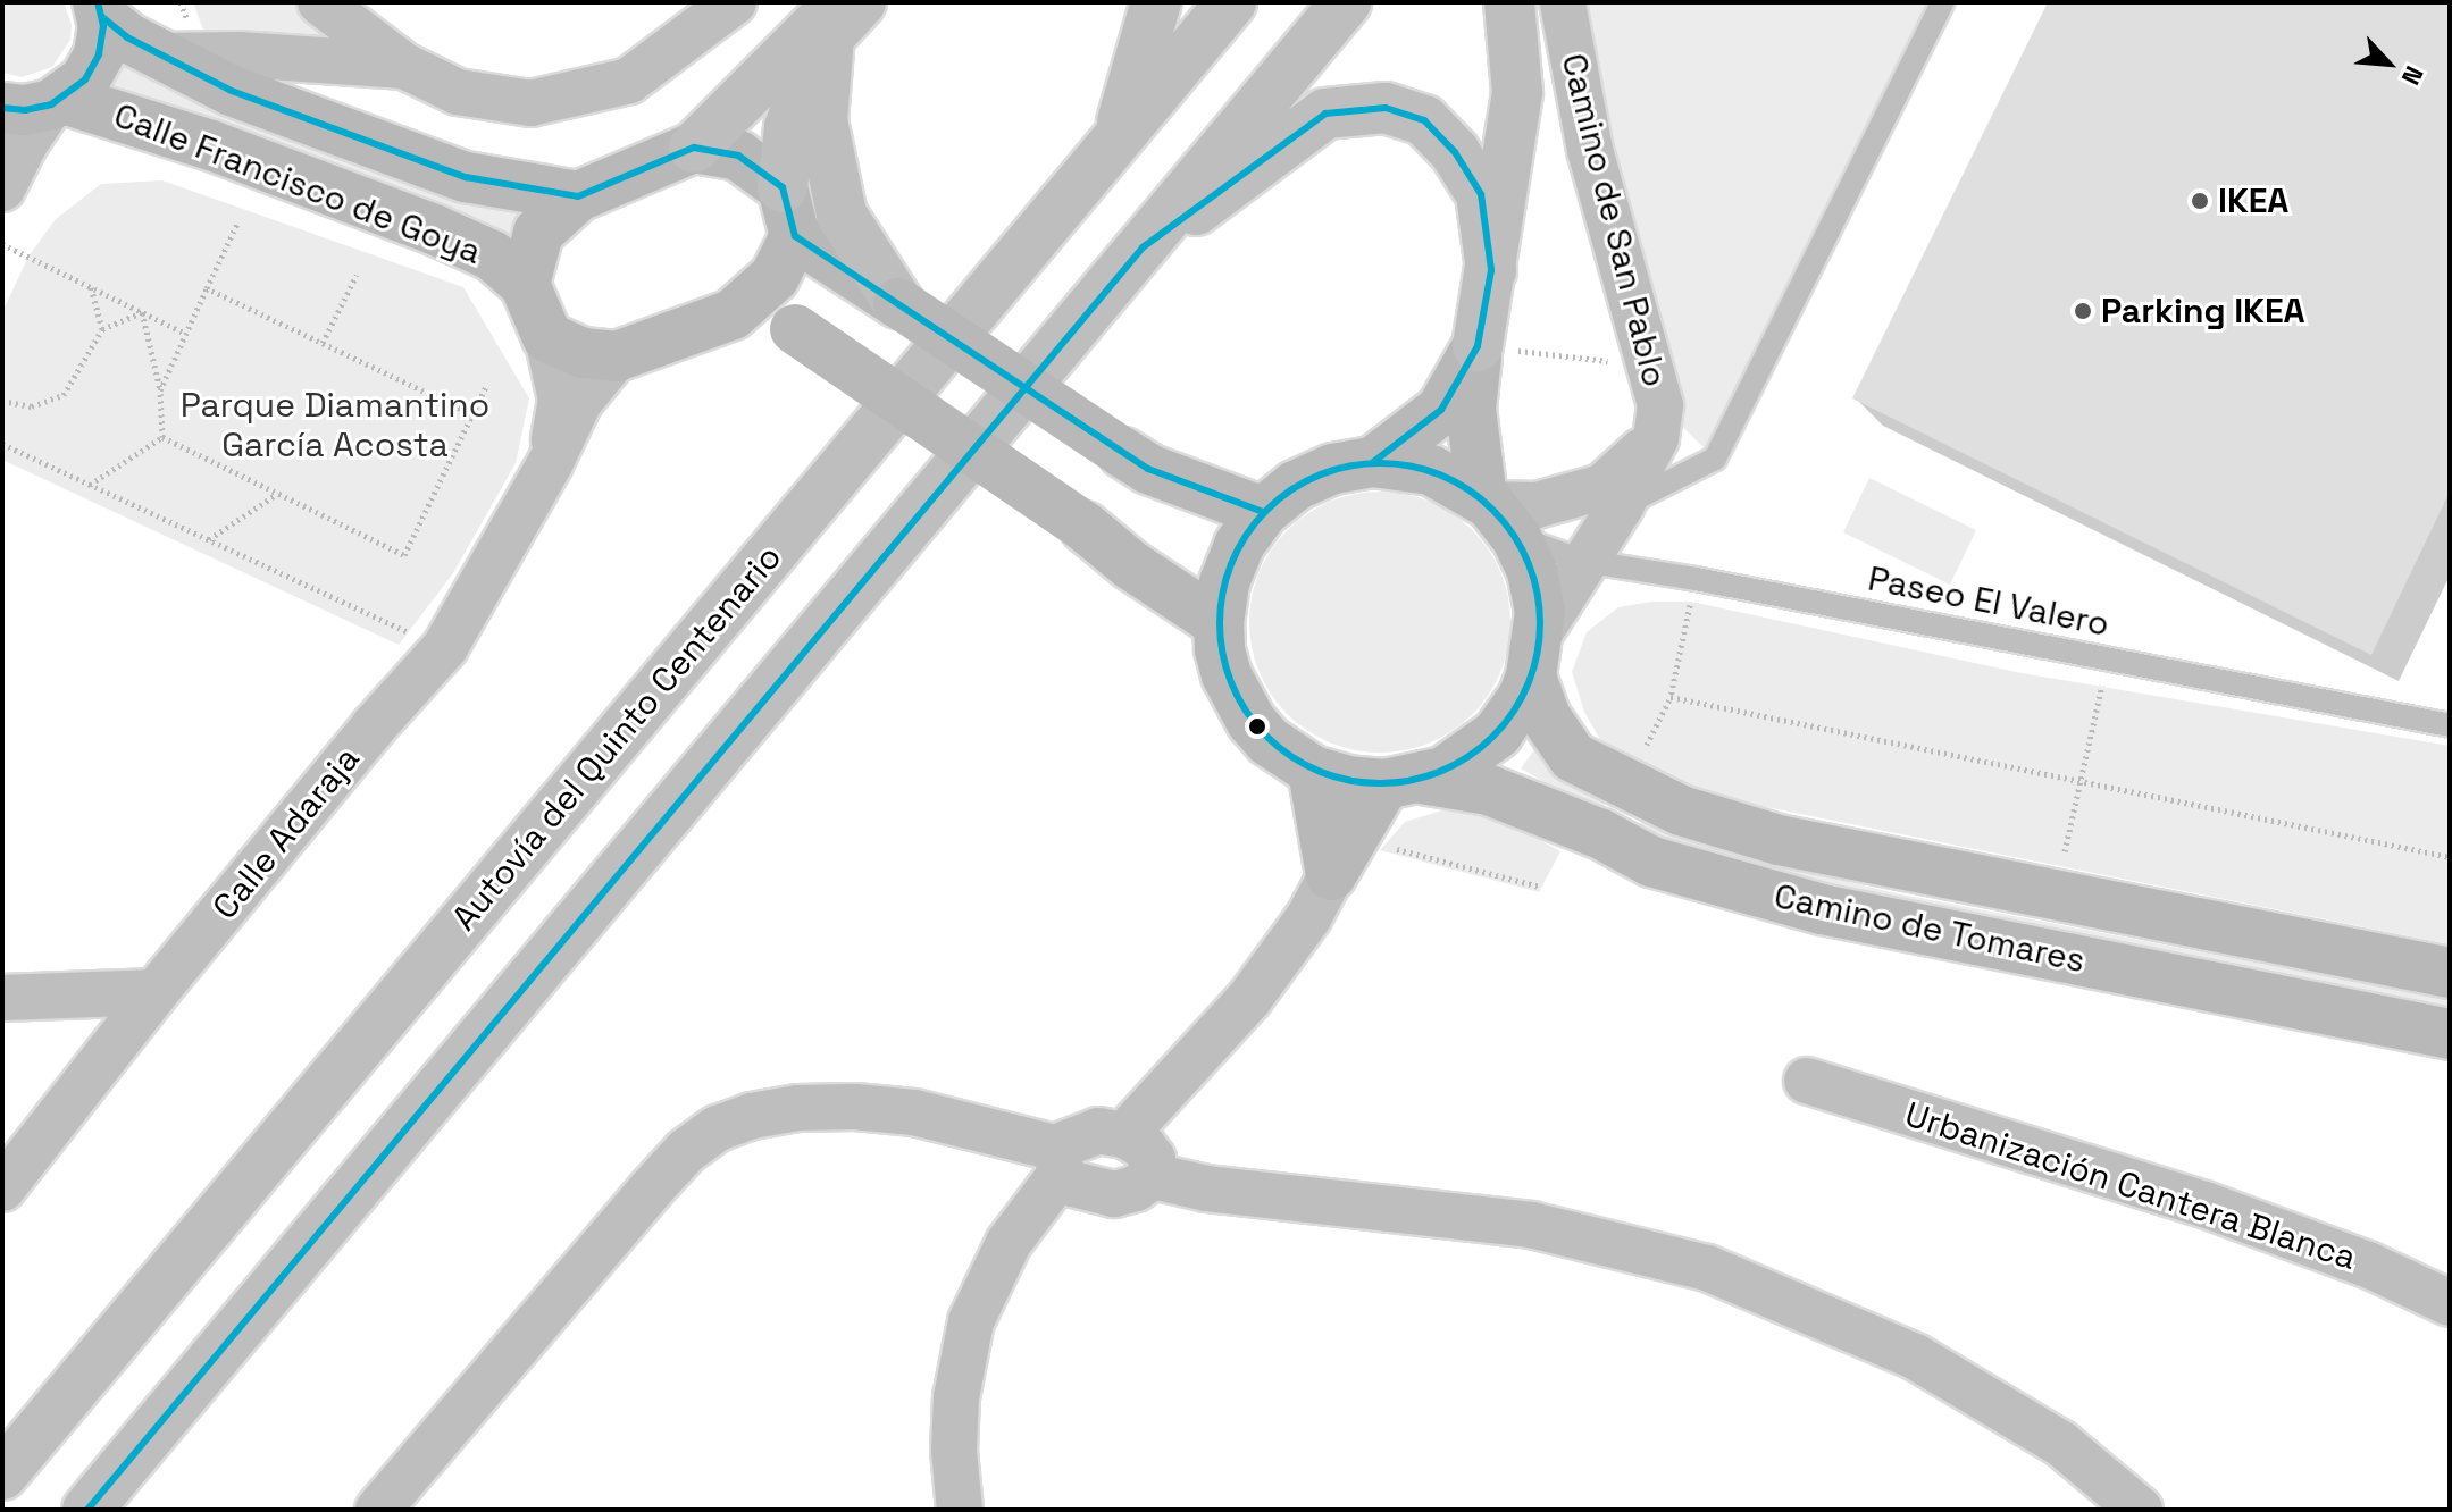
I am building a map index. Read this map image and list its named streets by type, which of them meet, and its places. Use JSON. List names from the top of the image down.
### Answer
{
  "streets": {
    "highway": ["Autovía del Quinto Centenario"],
    "street": [
      "Calle Francisco de Goya",
      "Camino de San Pablo",
      "Calle Adaraja",
      "Camino de Tomares",
      "Urbanización Cantera Blanca"
    ],
    "lane": ["Paseo El Valero"]
  },
  "crossings": [
    ["Calle Francisco de Goya", "Calle Adaraja"],
    ["Camino de San Pablo", "Paseo El Valero"],
    ["Camino de San Pablo", "Camino de Tomares"],
    ["Paseo El Valero", "Camino de Tomares"]
  ],
  "parks": ["Parque Diamantino García Acosta"],
  "places": ["IKEA", "Parking IKEA"],
  "north": "bottom right"
}
